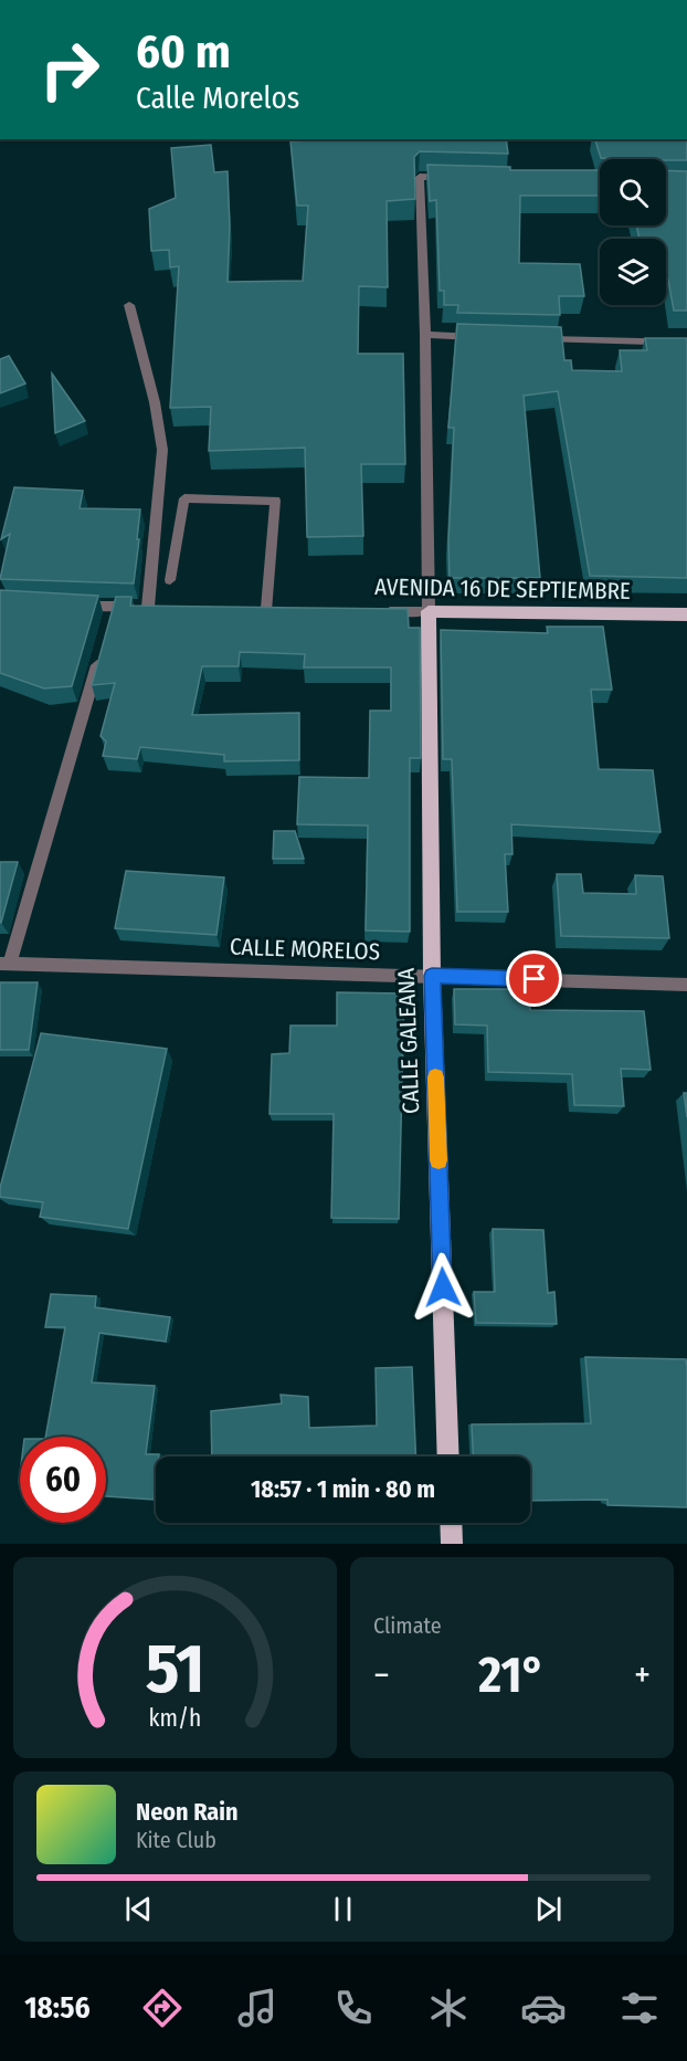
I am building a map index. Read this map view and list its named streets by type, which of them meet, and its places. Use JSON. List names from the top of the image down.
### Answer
{
  "streets": {
    "main road": ["AVENIDA 16 DE SEPTIEMBRE", "CALLE GALEANA"],
    "street": ["CALLE MORELOS"]
  },
  "crossings": [
    ["AVENIDA 16 DE SEPTIEMBRE", "CALLE GALEANA"],
    ["CALLE MORELOS", "CALLE GALEANA"]
  ],
  "page": {
    "turn": ["60 m", "Calle Morelos"],
    "limit": "60",
    "trip": "18:57 · 1 min · 80 m",
    "tile": "Climate",
    "heat": ["−", "21°", "+"],
    "song": ["Neon Rain", "Kite Club"],
    "tabs": "18:56",
    "gauge": ["51", "km/h"]
  }
}
